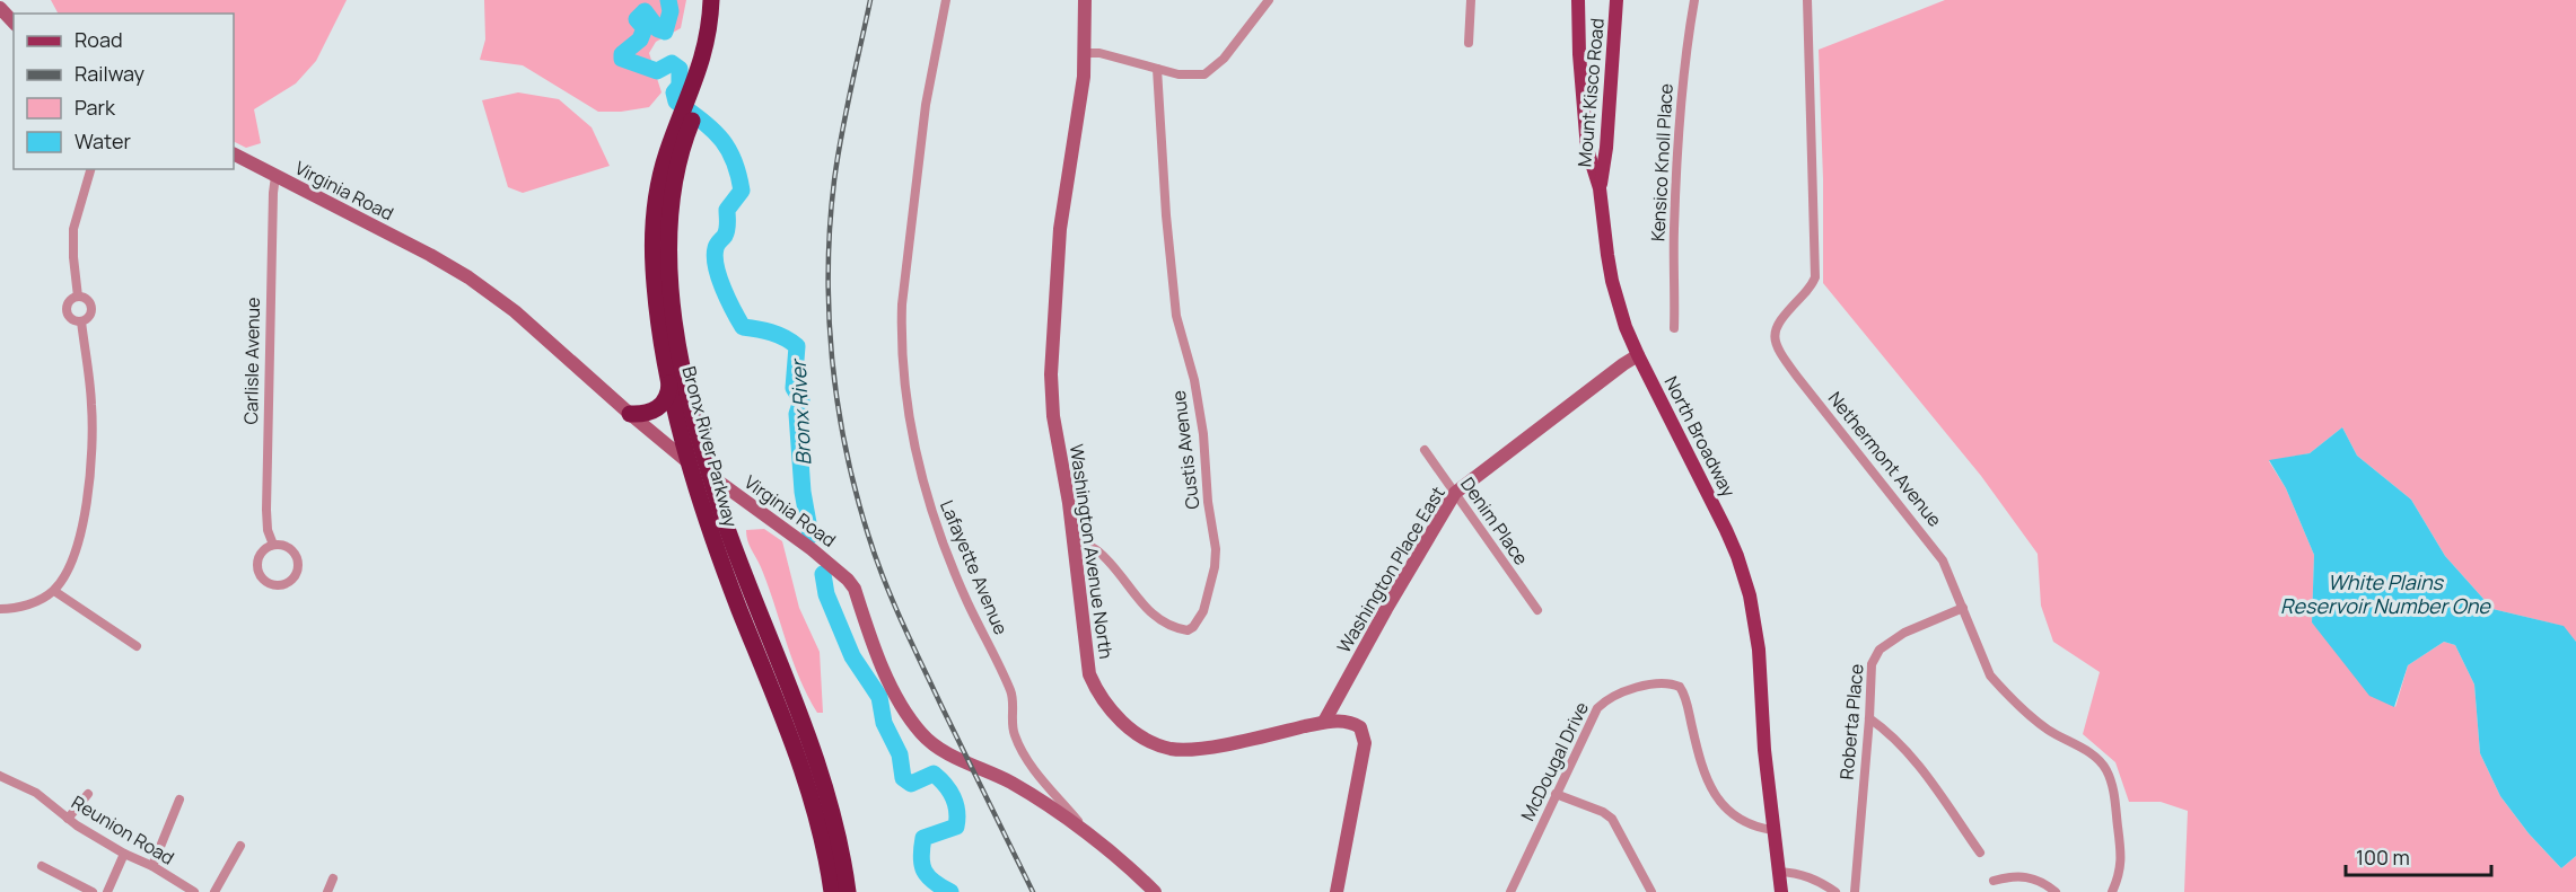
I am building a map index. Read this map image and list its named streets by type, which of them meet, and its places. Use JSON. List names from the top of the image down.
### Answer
{
  "streets": {
    "highway": ["Bronx River Parkway"],
    "main road": ["Mount Kisco Road", "North Broadway"],
    "street": [
      "Kensico Knoll Place",
      "Virginia Road",
      "Carlisle Avenue",
      "Custis Avenue",
      "Nethermont Avenue",
      "Denim Place",
      "Washington Avenue North",
      "Lafayette Avenue",
      "Washington Place East",
      "Roberta Place",
      "McDougal Drive",
      "Reunion Road"
    ]
  },
  "crossings": [
    ["Mount Kisco Road", "North Broadway"],
    ["Virginia Road", "Carlisle Avenue"],
    ["Virginia Road", "Bronx River Parkway"],
    ["Virginia Road", "Lafayette Avenue"],
    ["North Broadway", "Washington Place East"],
    ["North Broadway", "McDougal Drive"],
    ["Custis Avenue", "Washington Avenue North"],
    ["Nethermont Avenue", "Roberta Place"],
    ["Denim Place", "Washington Place East"],
    ["Washington Avenue North", "Washington Place East"]
  ],
  "water": ["Bronx River", "White Plains Reservoir Number One"],
  "legend": [
    "Road",
    "Railway",
    "Park",
    "Water"
  ],
  "scale_bar": "100 m"
}
